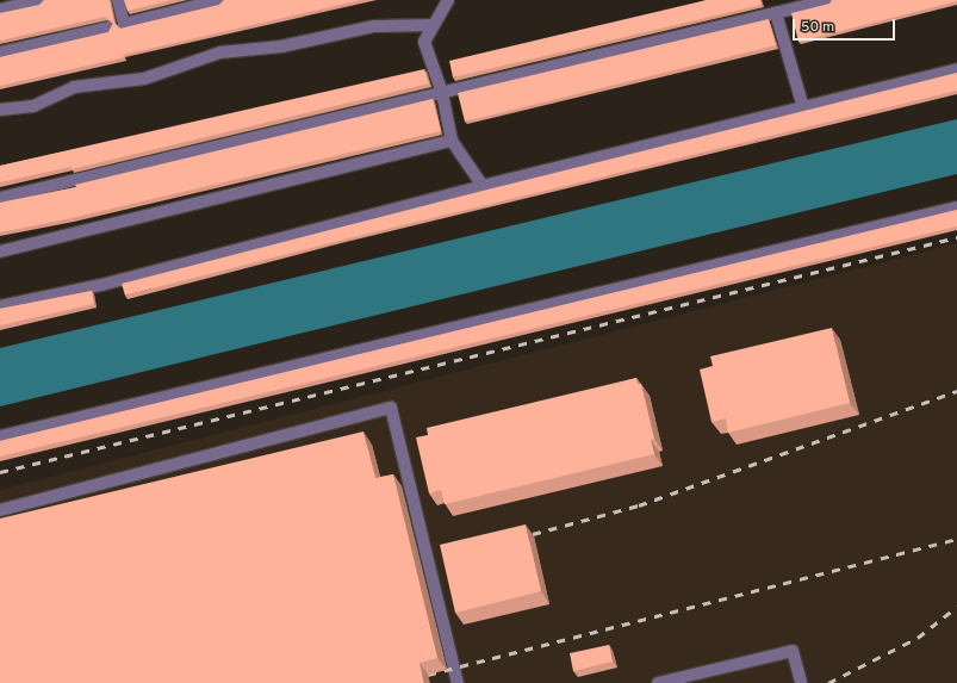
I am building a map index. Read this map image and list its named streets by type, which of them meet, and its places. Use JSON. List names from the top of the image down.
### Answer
{
  "scale_bar": "50 m"
}
